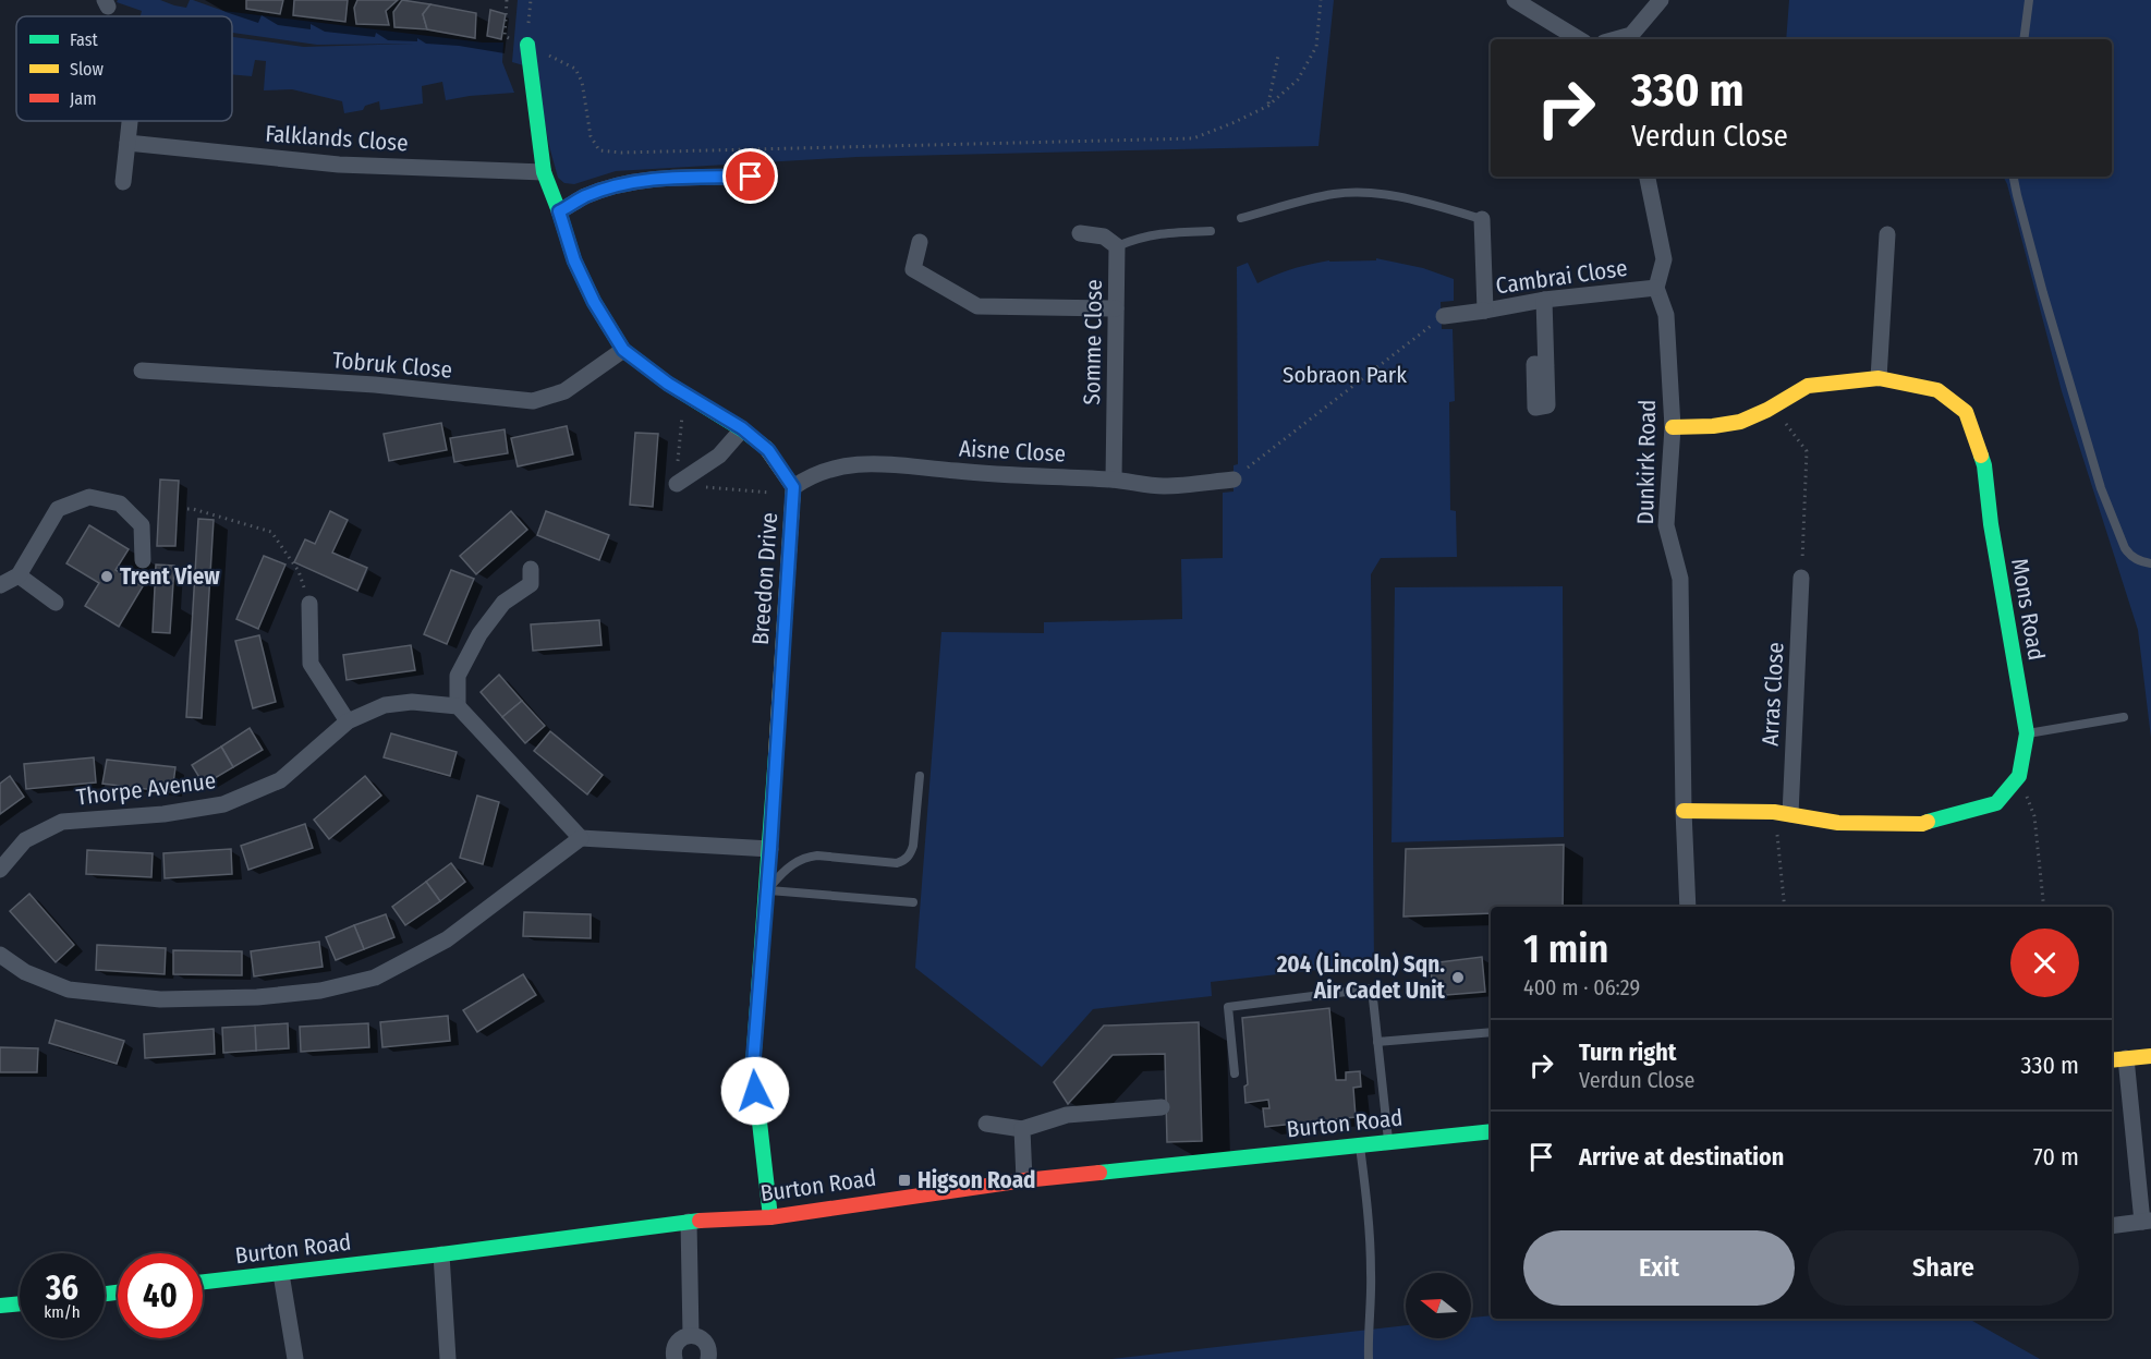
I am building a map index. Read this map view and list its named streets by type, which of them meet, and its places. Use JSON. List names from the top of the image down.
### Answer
{
  "streets": {
    "street": [
      "Falklands Close",
      "Cambrai Close",
      "Somme Close",
      "Tobruk Close",
      "Aisne Close",
      "Dunkirk Road",
      "Breedon Drive",
      "Mons Road",
      "Arras Close",
      "Thorpe Avenue",
      "Burton Road"
    ]
  },
  "crossings": [
    ["Falklands Close", "Breedon Drive"],
    ["Cambrai Close", "Dunkirk Road"],
    ["Somme Close", "Aisne Close"],
    ["Tobruk Close", "Breedon Drive"],
    ["Aisne Close", "Breedon Drive"],
    ["Dunkirk Road", "Mons Road"],
    ["Breedon Drive", "Burton Road"],
    ["Mons Road", "Arras Close"]
  ],
  "parks": ["Sobraon Park"],
  "places": {
    "other": ["Trent View", "204 (Lincoln) Sqn. Air Cadet Unit"],
    "transit": ["Higson Road"]
  },
  "legend": ["Fast", "Slow", "Jam"],
  "north": "left",
  "page": {
    "turn": ["330 m", "Verdun Close"],
    "heading": ["1 min", "400 m · 06:29"],
    "list": [
      {
        "name": "Turn right",
        "note": "Verdun Close",
        "value": "330 m"
      },
      {
        "name": "Arrive at destination",
        "value": "70 m"
      }
    ],
    "buttons": ["Exit", "Share"],
    "speed": "36 km/h",
    "limit": "40"
  }
}
